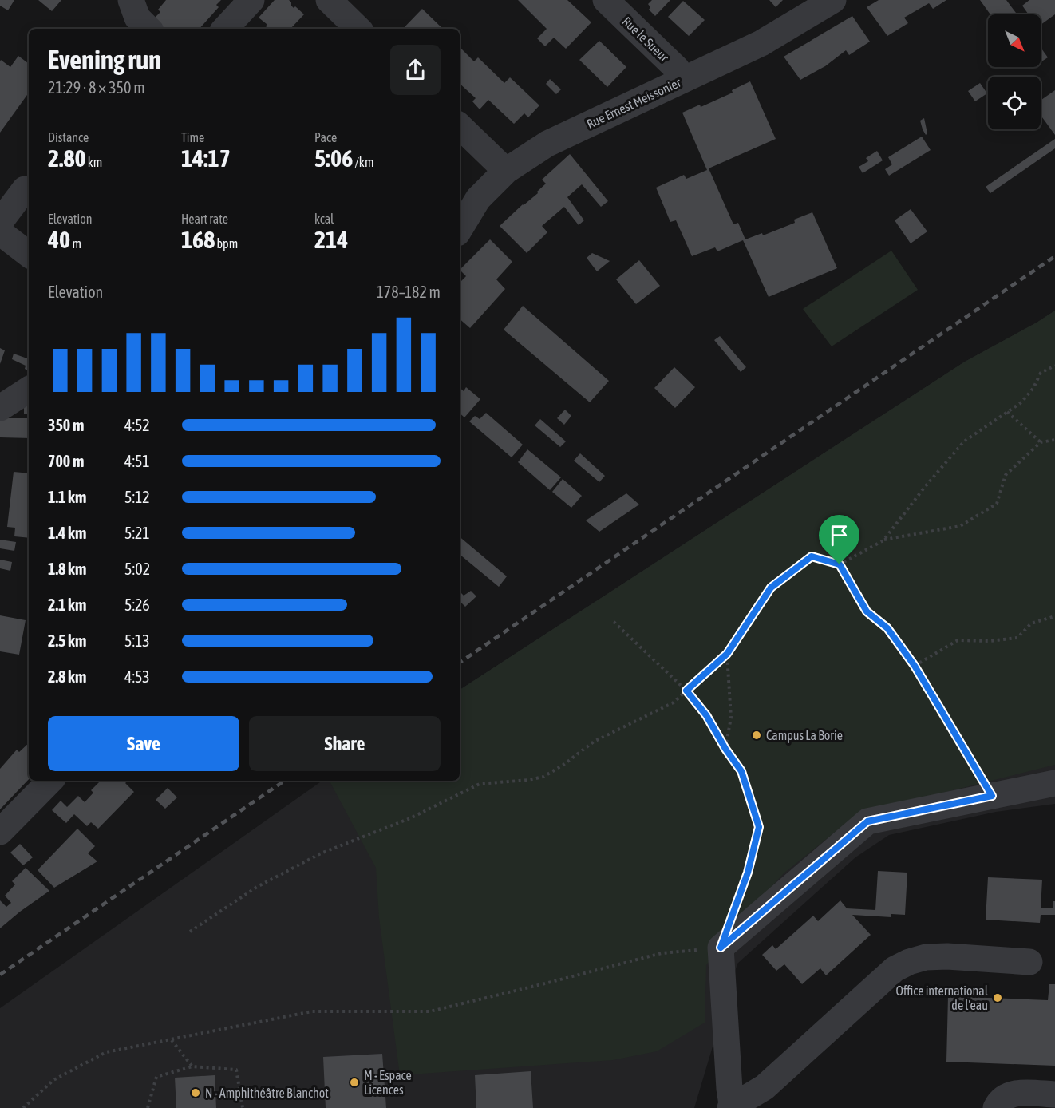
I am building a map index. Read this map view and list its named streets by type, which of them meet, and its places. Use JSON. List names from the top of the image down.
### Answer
{
  "streets": {
    "street": ["Rue le Sueur", "Rue Ernest Meissonier"]
  },
  "crossings": [
    ["Rue le Sueur", "Rue Ernest Meissonier"]
  ],
  "places": [
    "Campus La Borie",
    "Office international de l'eau",
    "M - Espace Licences",
    "N - Amphithéâtre Blanchot"
  ],
  "north": "bottom right",
  "page": {
    "heading": ["Evening run", "21:29 · 8 × 350 m"],
    "stats": [
      ["Distance", "2.80 km"],
      ["Time", "14:17"],
      ["Pace", "5:06 /km"],
      ["Elevation", "40 m"],
      ["Heart rate", "168 bpm"],
      ["kcal", "214"]
    ],
    "chart": ["Elevation", "178–182 m"],
    "list": [
      {
        "name": "350 m",
        "note": "4:52"
      },
      {
        "name": "700 m",
        "note": "4:51"
      },
      {
        "name": "1.1 km",
        "note": "5:12"
      },
      {
        "name": "1.4 km",
        "note": "5:21"
      },
      {
        "name": "1.8 km",
        "note": "5:02"
      },
      {
        "name": "2.1 km",
        "note": "5:26"
      },
      {
        "name": "2.5 km",
        "note": "5:13"
      },
      {
        "name": "2.8 km",
        "note": "4:53"
      }
    ],
    "buttons": ["Save", "Share"]
  }
}
